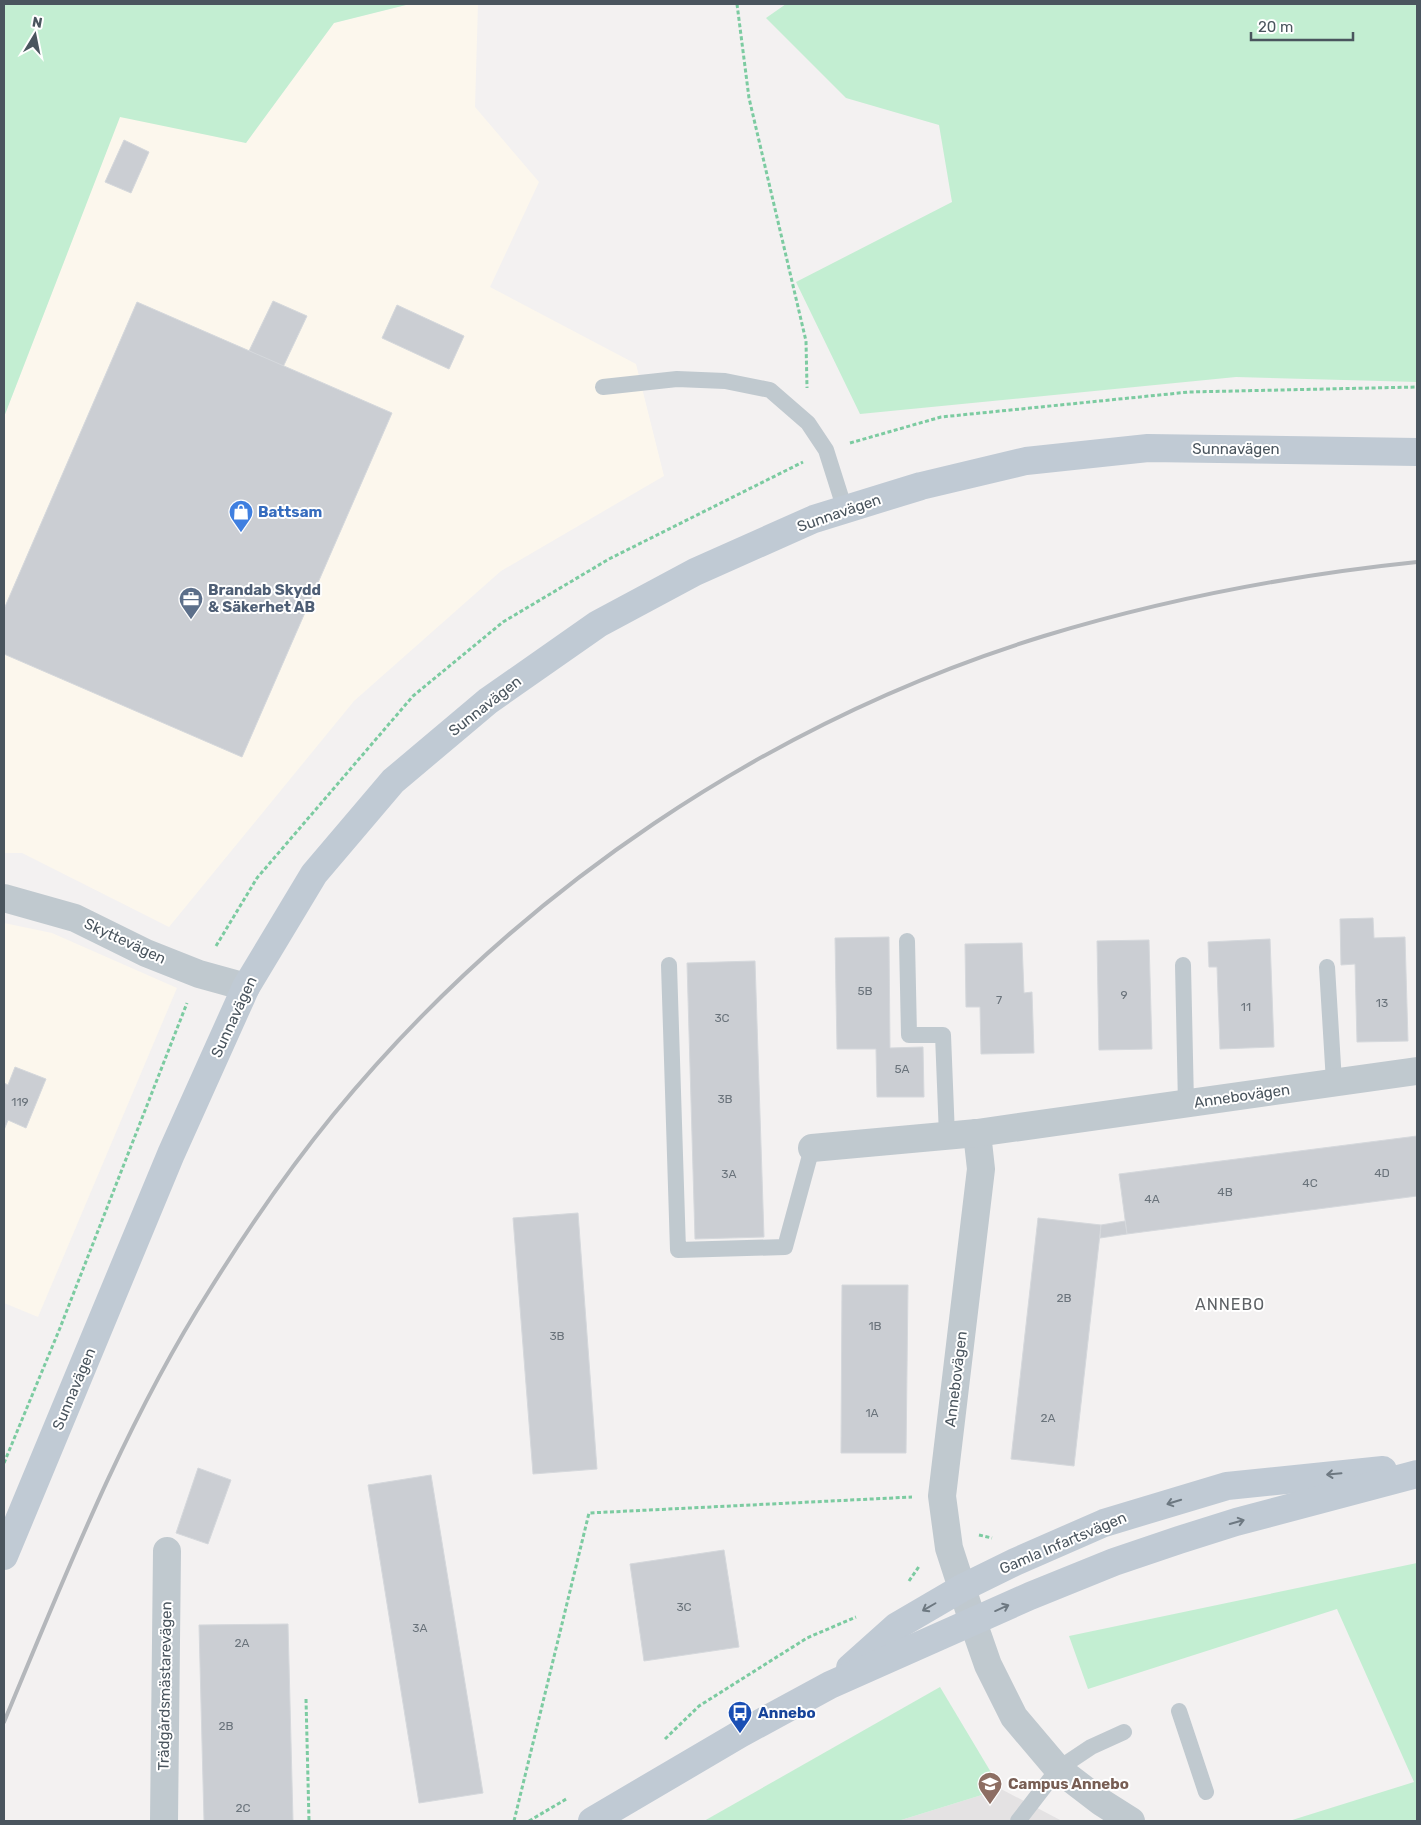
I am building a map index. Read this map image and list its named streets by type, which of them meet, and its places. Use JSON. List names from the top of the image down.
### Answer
{
  "streets": {
    "main road": ["Sunnavägen", "Gamla Infartsvägen"],
    "street": ["Skyttevägen", "Annebovägen", "Trädgårdsmästarevägen"]
  },
  "crossings": [
    ["Sunnavägen", "Skyttevägen"],
    ["Annebovägen", "Gamla Infartsvägen"]
  ],
  "districts": ["ANNEBO"],
  "places": {
    "shop": ["Battsam"],
    "office": ["Brandab Skydd & Säkerhet AB"],
    "bus stop": ["Annebo"],
    "school or university": ["Campus Annebo"]
  },
  "house_numbers": [
    "5B",
    "9",
    "7",
    "13",
    "11",
    "3C",
    "5A",
    "3B",
    "119",
    "4D",
    "3A",
    "4C",
    "4B",
    "4A",
    "2B",
    "1B",
    "3B",
    "1A",
    "2A",
    "3C",
    "3A",
    "2A",
    "2B",
    "2C"
  ],
  "scale_bar": "20 m",
  "north": "top"
}
